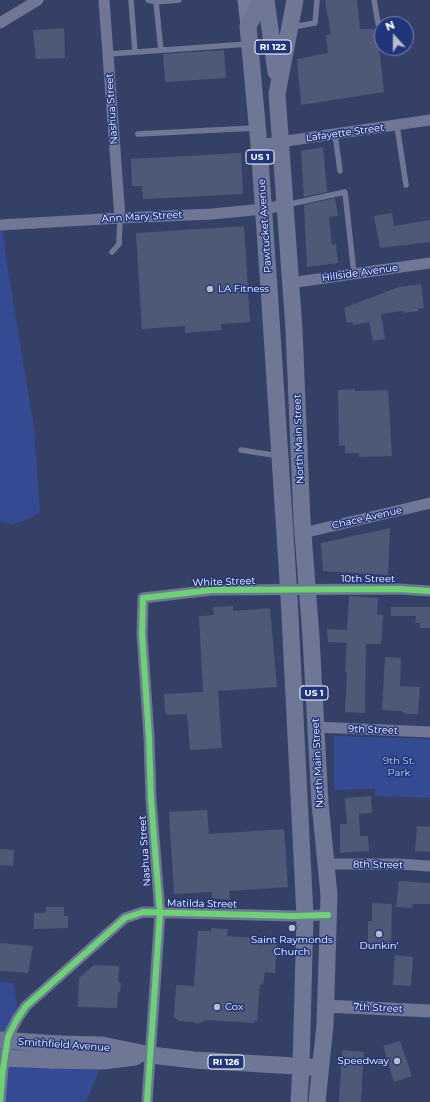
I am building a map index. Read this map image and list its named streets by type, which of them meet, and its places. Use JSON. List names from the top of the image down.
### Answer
{
  "streets": {
    "main road": [
      "RI 122",
      "US 1",
      "Pawtucket Avenue",
      "North Main Street",
      "Smithfield Avenue",
      "RI 126"
    ],
    "street": [
      "Nashua Street",
      "Lafayette Street",
      "Ann Mary Street",
      "Hillside Avenue",
      "Chace Avenue",
      "10th Street",
      "White Street",
      "9th Street",
      "8th Street",
      "Matilda Street",
      "7th Street"
    ]
  },
  "crossings": [
    ["RI 122", "Pawtucket Avenue"],
    ["Nashua Street", "Ann Mary Street"],
    ["Nashua Street", "White Street"],
    ["Nashua Street", "Matilda Street"],
    ["Nashua Street", "Smithfield Avenue"],
    ["Lafayette Street", "Pawtucket Avenue"],
    ["Ann Mary Street", "Pawtucket Avenue"],
    ["Pawtucket Avenue", "Hillside Avenue"],
    ["Pawtucket Avenue", "North Main Street"],
    ["Hillside Avenue", "North Main Street"],
    ["North Main Street", "Chace Avenue"],
    ["North Main Street", "10th Street"],
    ["North Main Street", "White Street"],
    ["North Main Street", "9th Street"],
    ["North Main Street", "8th Street"],
    ["North Main Street", "Matilda Street"],
    ["North Main Street", "7th Street"],
    ["North Main Street", "Smithfield Avenue"],
    ["10th Street", "White Street"],
    ["Matilda Street", "Smithfield Avenue"]
  ],
  "parks": ["9th St. Park"],
  "places": [
    "LA Fitness",
    "Saint Raymonds Church",
    "Dunkin'",
    "Cox",
    "Speedway"
  ],
  "north": "top"
}
